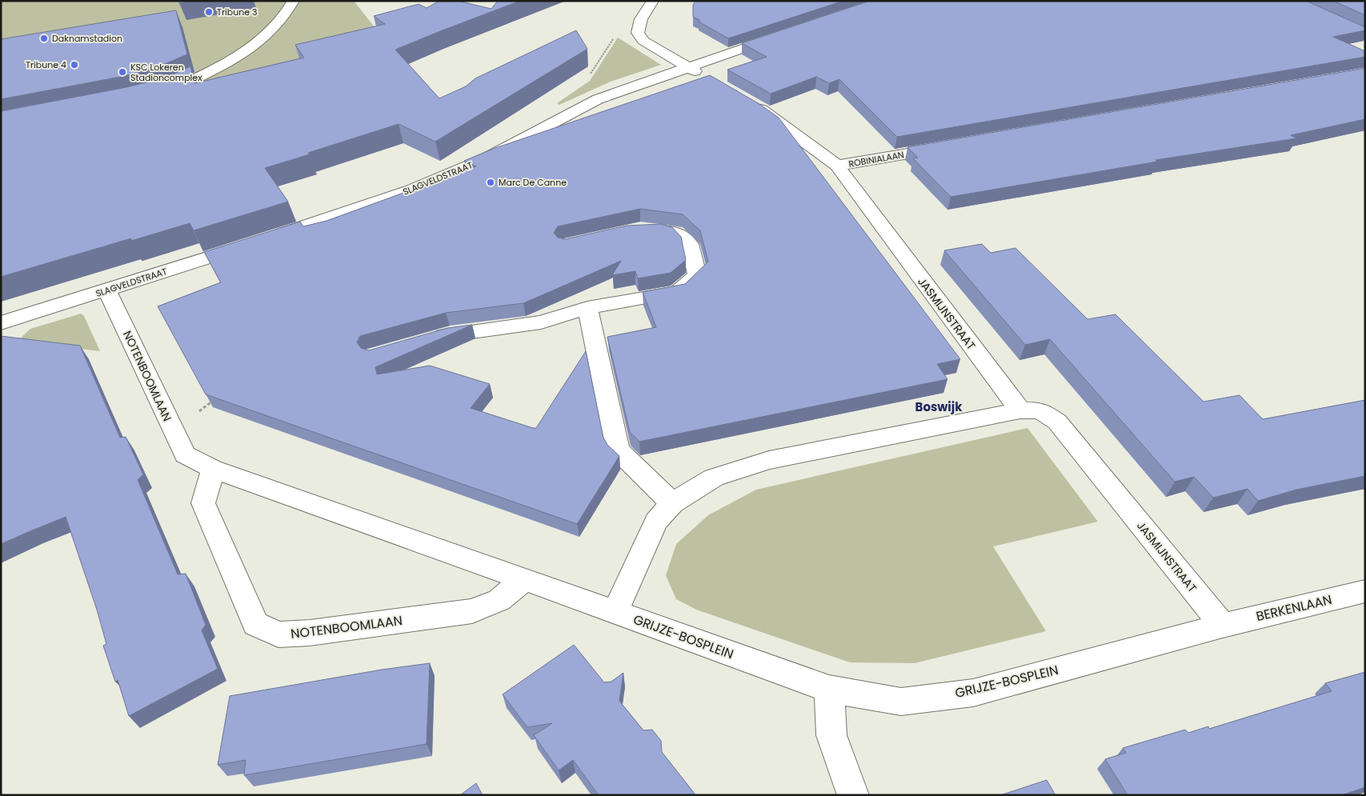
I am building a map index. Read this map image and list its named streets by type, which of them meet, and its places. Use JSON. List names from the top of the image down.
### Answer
{
  "streets": {
    "street": [
      "ROBINIALAAN",
      "SLAGVELDSTRAAT",
      "JASMIJNSTRAAT",
      "NOTENBOOMLAAN",
      "BERKENLAAN",
      "GRIJZE-BOSPLEIN"
    ]
  },
  "crossings": [
    ["ROBINIALAAN", "JASMIJNSTRAAT"],
    ["SLAGVELDSTRAAT", "NOTENBOOMLAAN"],
    ["JASMIJNSTRAAT", "BERKENLAAN"],
    ["JASMIJNSTRAAT", "GRIJZE-BOSPLEIN"],
    ["NOTENBOOMLAAN", "GRIJZE-BOSPLEIN"],
    ["BERKENLAAN", "GRIJZE-BOSPLEIN"]
  ],
  "districts": ["Boswijk"],
  "places": [
    "Tribune 3",
    "Daknamstadion",
    "Tribune 4",
    "KSC Lokeren Stadioncomplex",
    "Marc De Canne"
  ]
}
